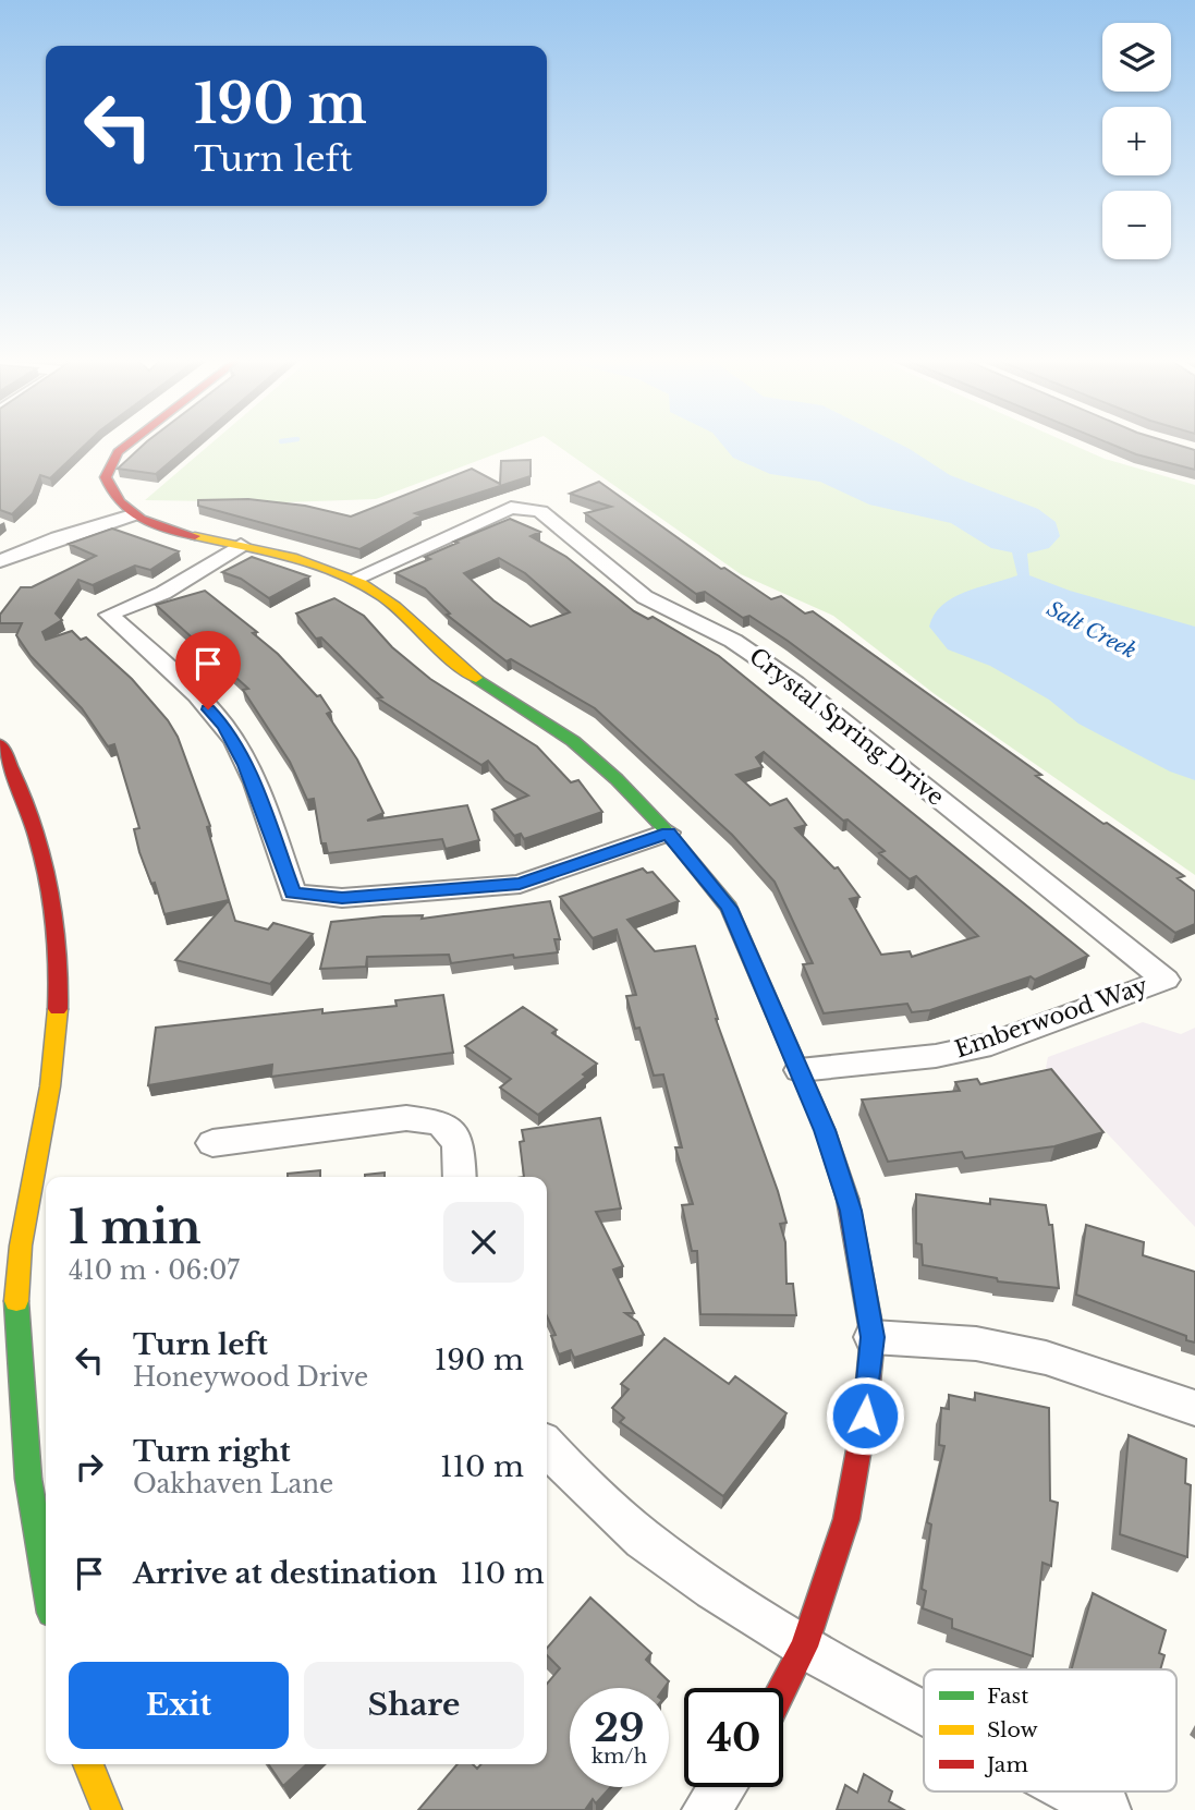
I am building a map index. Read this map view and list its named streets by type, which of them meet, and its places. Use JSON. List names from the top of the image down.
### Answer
{
  "streets": {
    "street": ["Crystal Spring Drive", "Emberwood Way"]
  },
  "crossings": [
    ["Crystal Spring Drive", "Emberwood Way"]
  ],
  "water": ["Salt Creek"],
  "legend": ["Fast", "Slow", "Jam"],
  "page": {
    "map_buttons": ["+", "−"],
    "turn": ["190 m", "Turn left"],
    "heading": ["1 min", "410 m · 06:07"],
    "list": [
      {
        "name": "Turn left",
        "note": "Honeywood Drive",
        "value": "190 m"
      },
      {
        "name": "Turn right",
        "note": "Oakhaven Lane",
        "value": "110 m"
      },
      {
        "name": "Arrive at destination",
        "value": "110 m"
      }
    ],
    "buttons": ["Exit", "Share"],
    "speed": "29 km/h",
    "limit": "40"
  }
}
